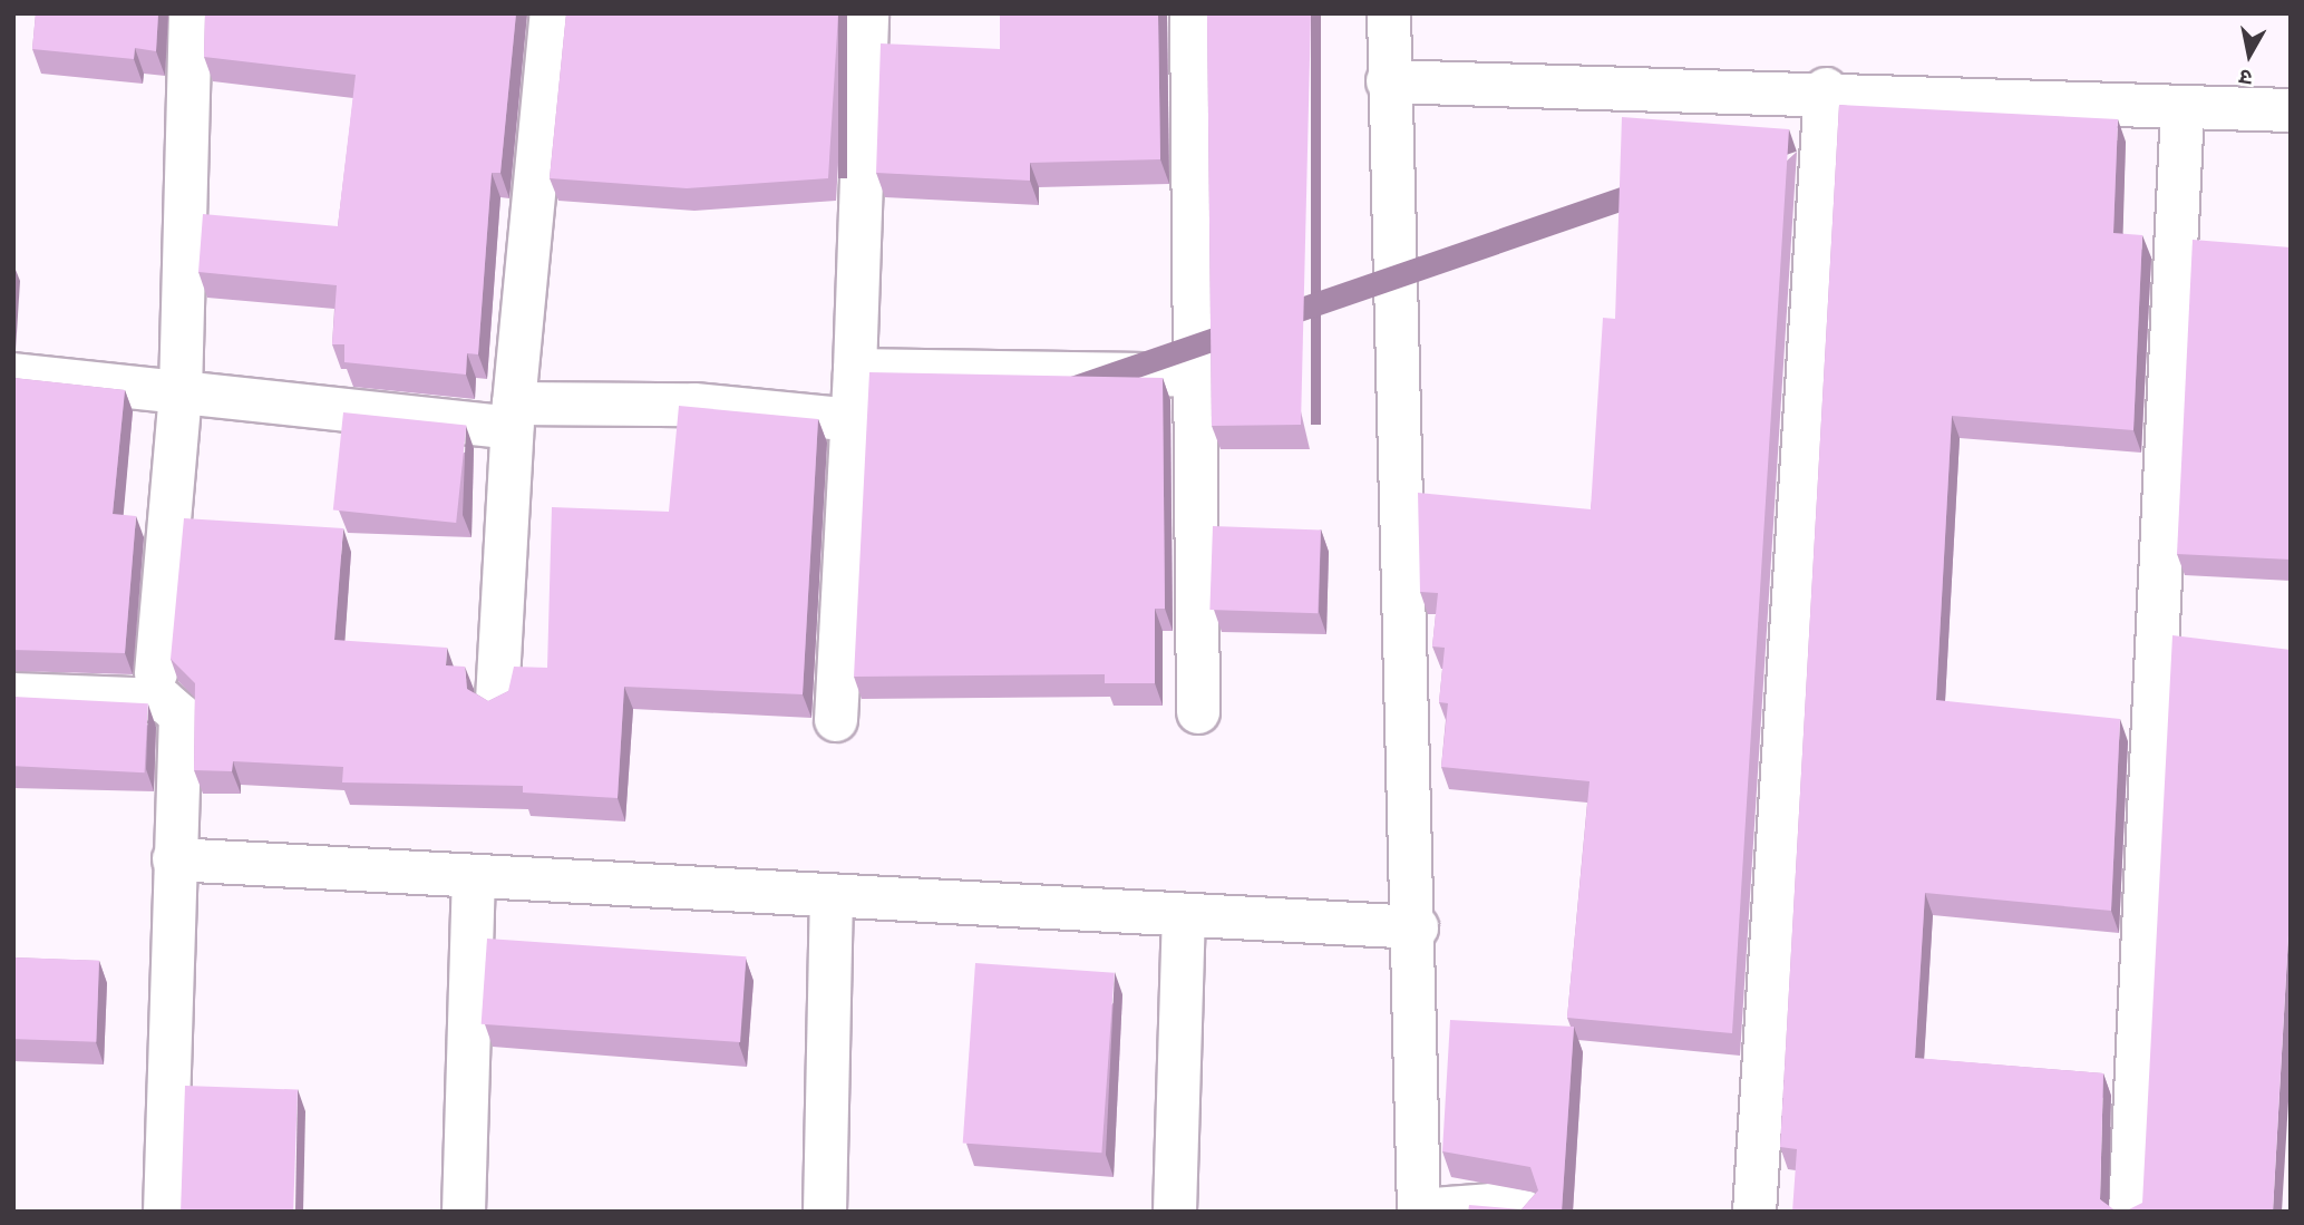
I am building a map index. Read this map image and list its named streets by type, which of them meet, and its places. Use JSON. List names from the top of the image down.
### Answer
{
  "north": "bottom"
}
